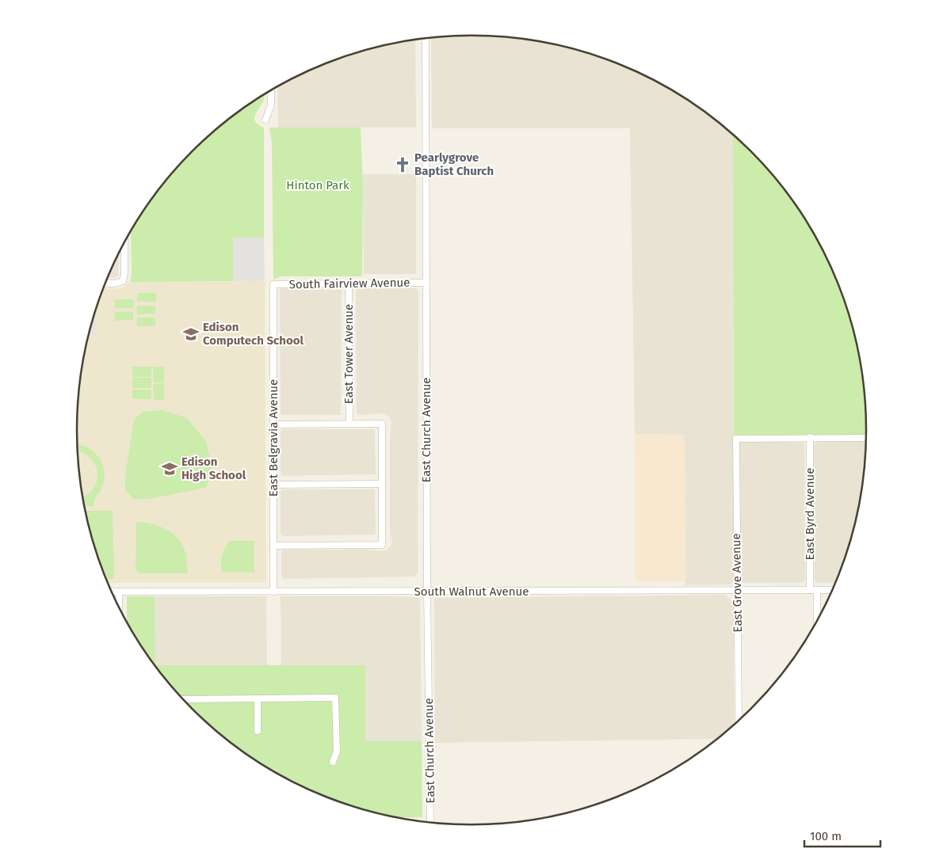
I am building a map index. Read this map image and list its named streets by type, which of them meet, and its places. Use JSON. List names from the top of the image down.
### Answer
{
  "streets": {
    "street": [
      "South Fairview Avenue",
      "East Tower Avenue",
      "East Church Avenue",
      "East Belgravia Avenue",
      "East Byrd Avenue",
      "East Grove Avenue",
      "South Walnut Avenue"
    ]
  },
  "crossings": [
    ["South Fairview Avenue", "East Tower Avenue"],
    ["South Fairview Avenue", "East Church Avenue"],
    ["South Fairview Avenue", "East Belgravia Avenue"],
    ["East Church Avenue", "South Walnut Avenue"],
    ["East Belgravia Avenue", "South Walnut Avenue"],
    ["East Byrd Avenue", "East Grove Avenue"],
    ["East Byrd Avenue", "South Walnut Avenue"],
    ["East Grove Avenue", "South Walnut Avenue"]
  ],
  "parks": ["Hinton Park"],
  "places": {
    "church": ["Pearlygrove Baptist Church"],
    "school or university": ["Edison Computech School", "Edison High School"]
  },
  "scale_bar": "100 m"
}
